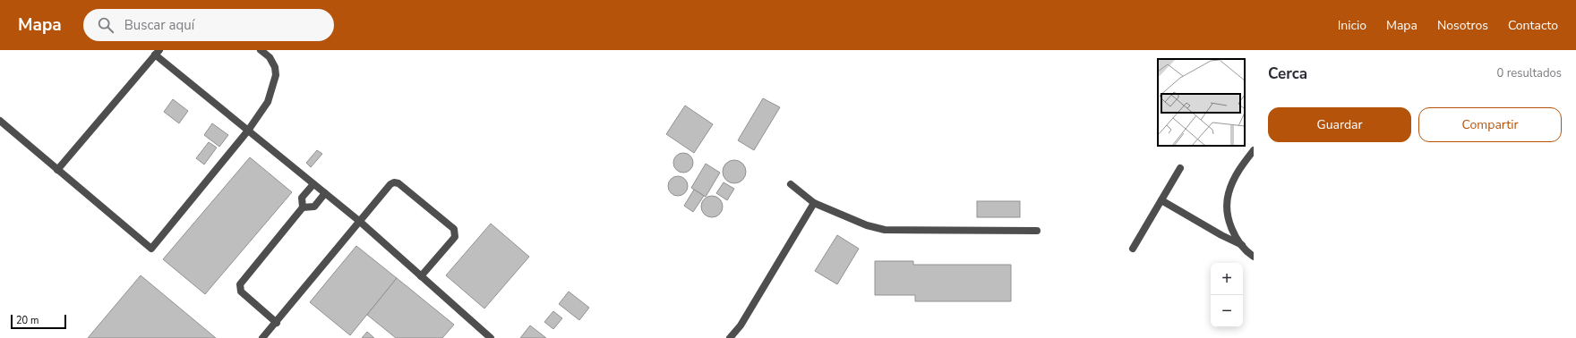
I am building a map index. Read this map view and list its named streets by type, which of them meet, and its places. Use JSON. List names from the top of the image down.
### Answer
{
  "scale_bar": "20 m",
  "page": {
    "header": "Mapa",
    "search": "Buscar aquí",
    "nav": [
      "Inicio",
      "Mapa",
      "Nosotros",
      "Contacto"
    ],
    "heading": ["Cerca", "0 resultados"],
    "buttons": ["Guardar", "Compartir"],
    "map_buttons": ["+", "−"],
    "scale": "20 m"
  }
}
